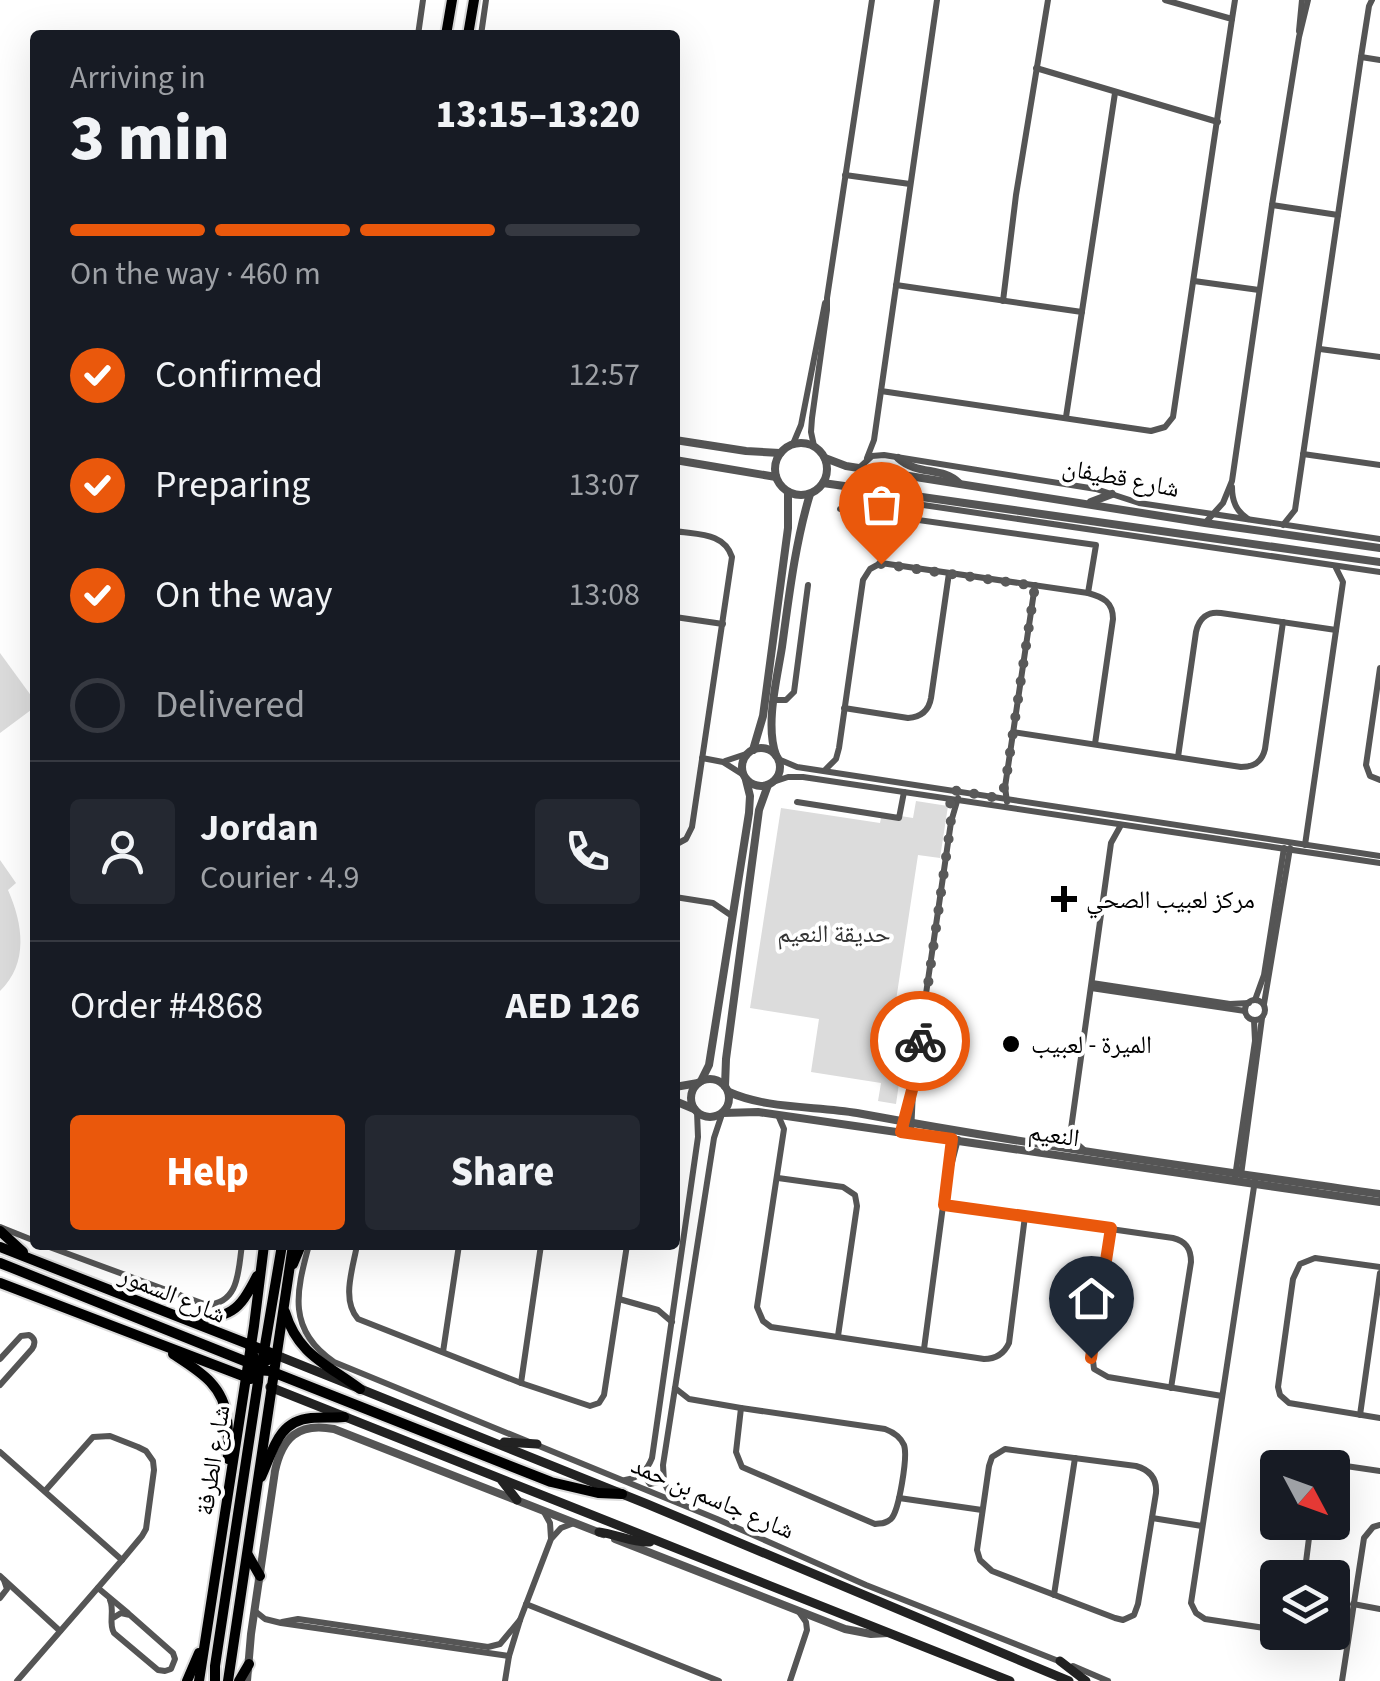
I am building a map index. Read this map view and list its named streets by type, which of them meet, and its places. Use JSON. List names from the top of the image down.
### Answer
{
  "streets": {
    "main road": ["شارع السمور", "شارع الطرفة", "شارع جاسم بن حمد"],
    "street": ["شارع قطيفان", "النعيم"]
  },
  "crossings": [
    ["شارع السمور", "شارع الطرفة"]
  ],
  "parks": ["حديقة النعيم"],
  "places": {
    "health": ["مركز لعبيب الصحي"],
    "other": ["الميرة - لعبيب"]
  },
  "north": "bottom right",
  "page": {
    "heading": ["3 min", "Arriving in", "13:15–13:20"],
    "panel": [
      "Jordan",
      "Courier · 4.9",
      "Order #4868",
      "AED 126"
    ],
    "bar": "On the way · 460 m",
    "list": [
      ["Confirmed", "12:57"],
      ["Preparing", "13:07"],
      ["On the way", "13:08"],
      "Delivered"
    ],
    "buttons": ["Help", "Share"]
  }
}
